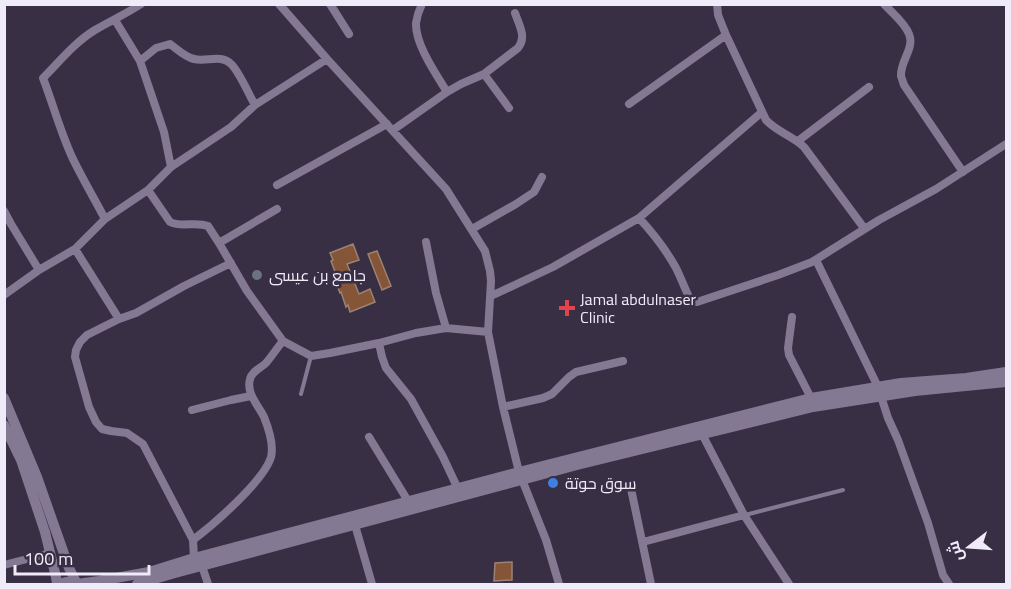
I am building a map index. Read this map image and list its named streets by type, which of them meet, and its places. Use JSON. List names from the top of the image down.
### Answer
{
  "places": {
    "other": ["جامع بن عيسى", "سوق حوتة"],
    "health": ["Jamal abdulnaser Clinic"]
  },
  "scale_bar": "100 m",
  "north": "left"
}
